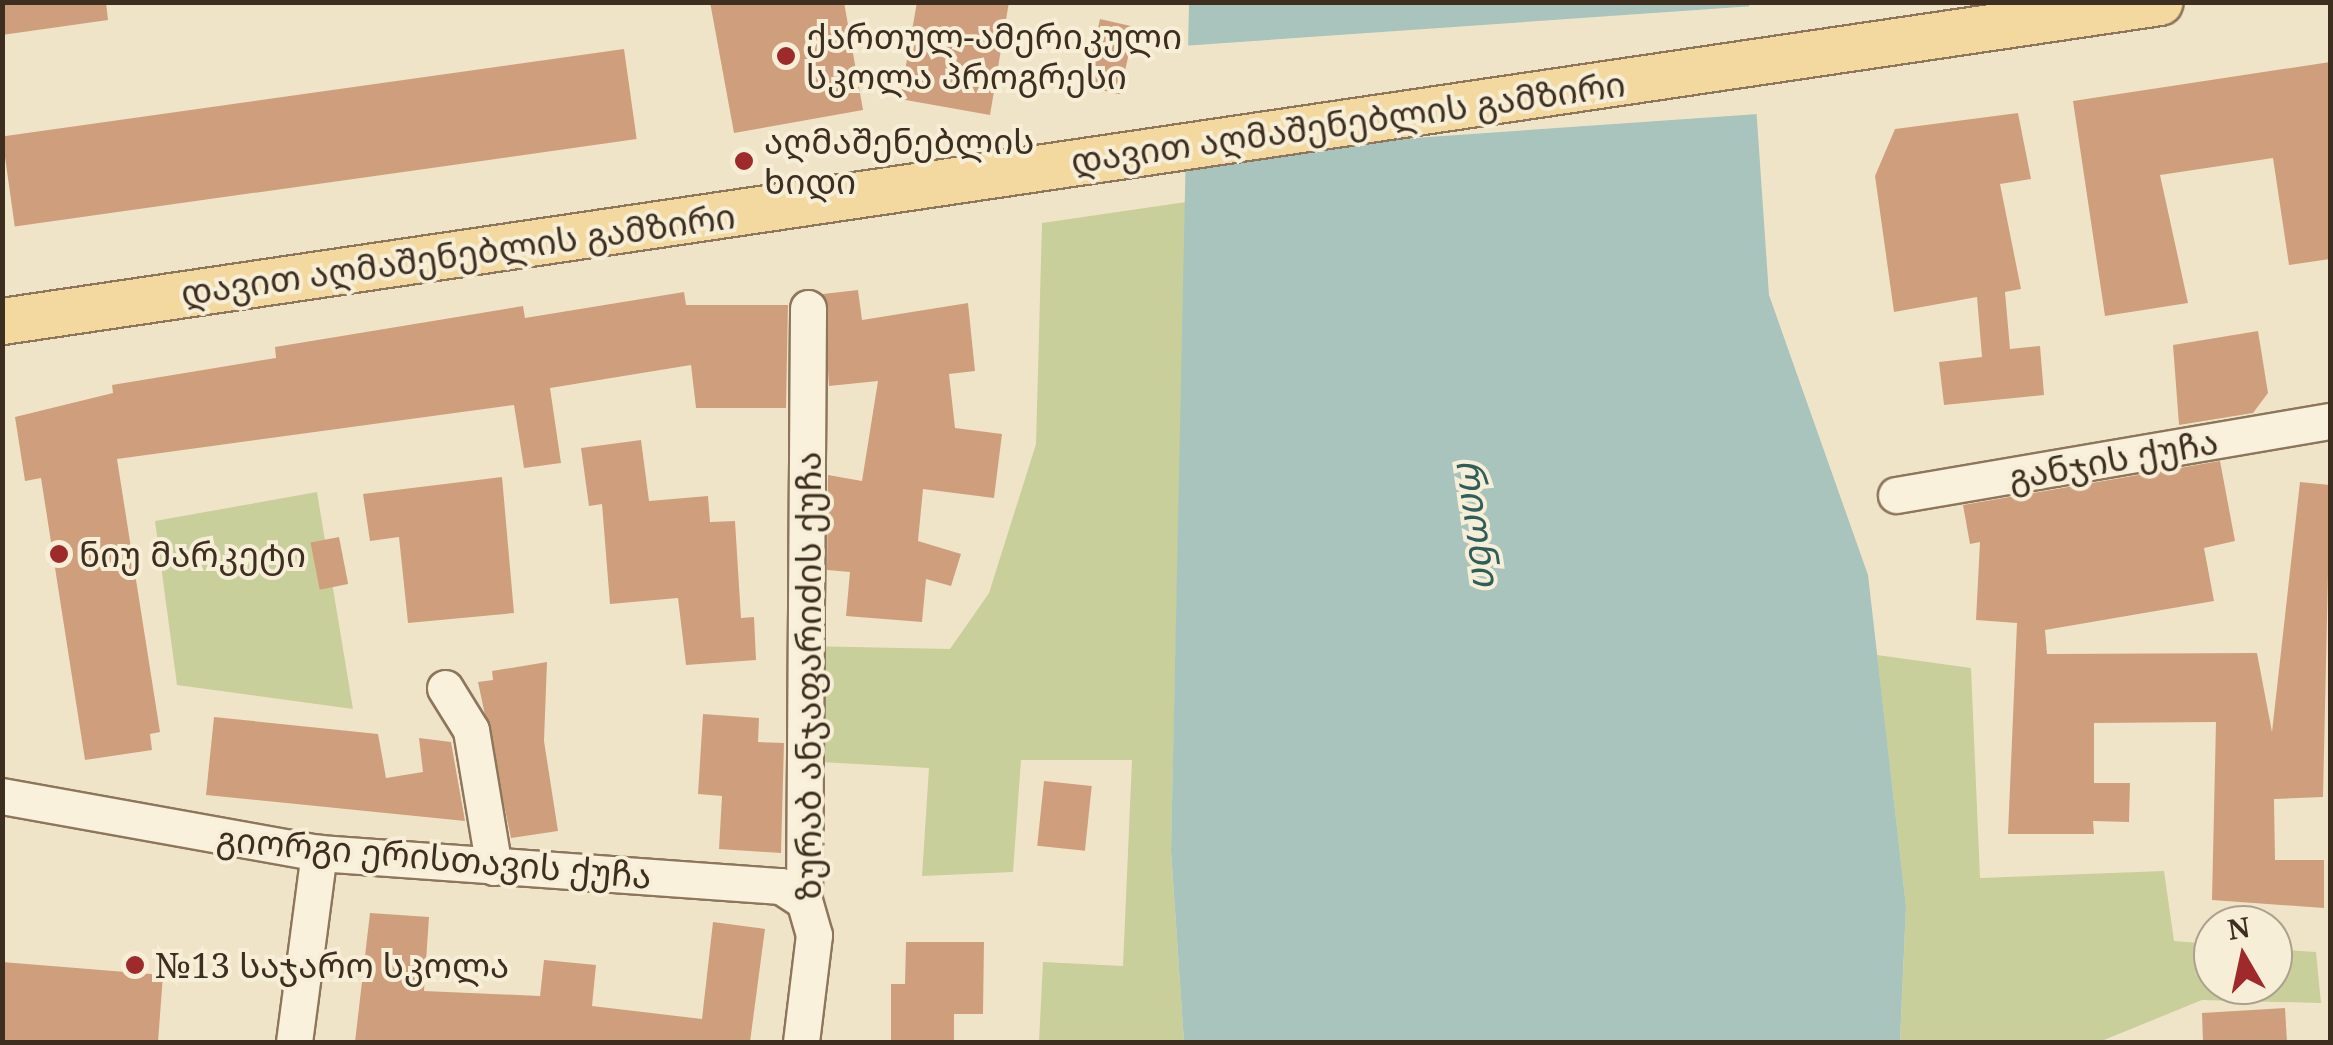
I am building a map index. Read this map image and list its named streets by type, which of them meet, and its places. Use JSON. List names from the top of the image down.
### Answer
{
  "streets": {
    "main road": ["დავით აღმაშენებლის გამზირი"],
    "street": ["განჯის ქუჩა", "ზურაბ ანჯაფარიძის ქუჩა", "გიორგი ერისთავის ქუჩა"]
  },
  "crossings": [
    ["ზურაბ ანჯაფარიძის ქუჩა", "გიორგი ერისთავის ქუჩა"]
  ],
  "water": ["რიონი"],
  "places": [
    "ქართულ-ამერიკული სკოლა პროგრესი",
    "აღმაშენებლის ხიდი",
    "ნიუ მარკეტი",
    "№13 საჯარო სკოლა"
  ],
  "north": "top"
}
